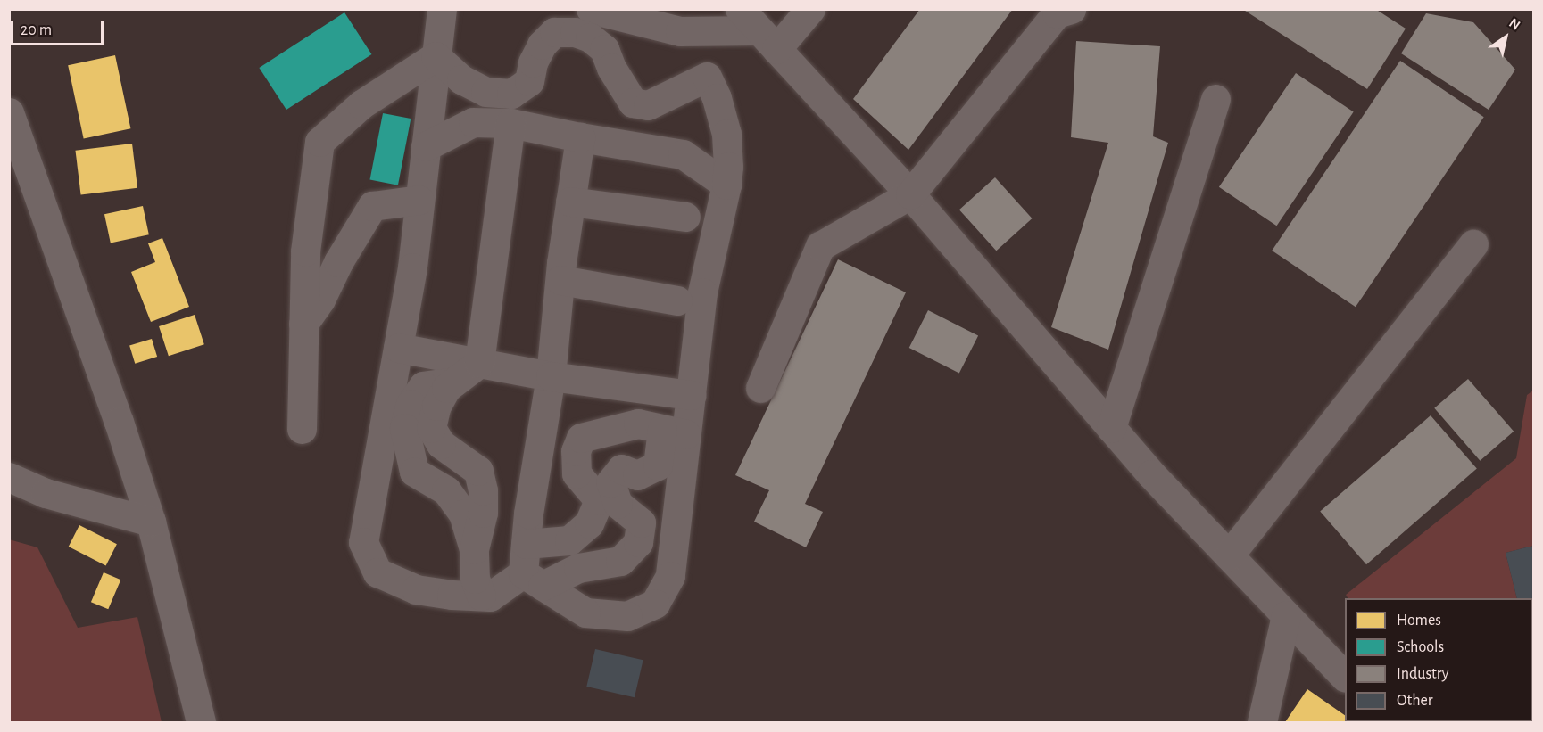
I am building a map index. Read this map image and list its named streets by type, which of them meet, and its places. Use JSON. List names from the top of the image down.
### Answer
{
  "legend": [
    "Homes",
    "Schools",
    "Industry",
    "Other"
  ],
  "scale_bar": "20 m",
  "north": "top right"
}
